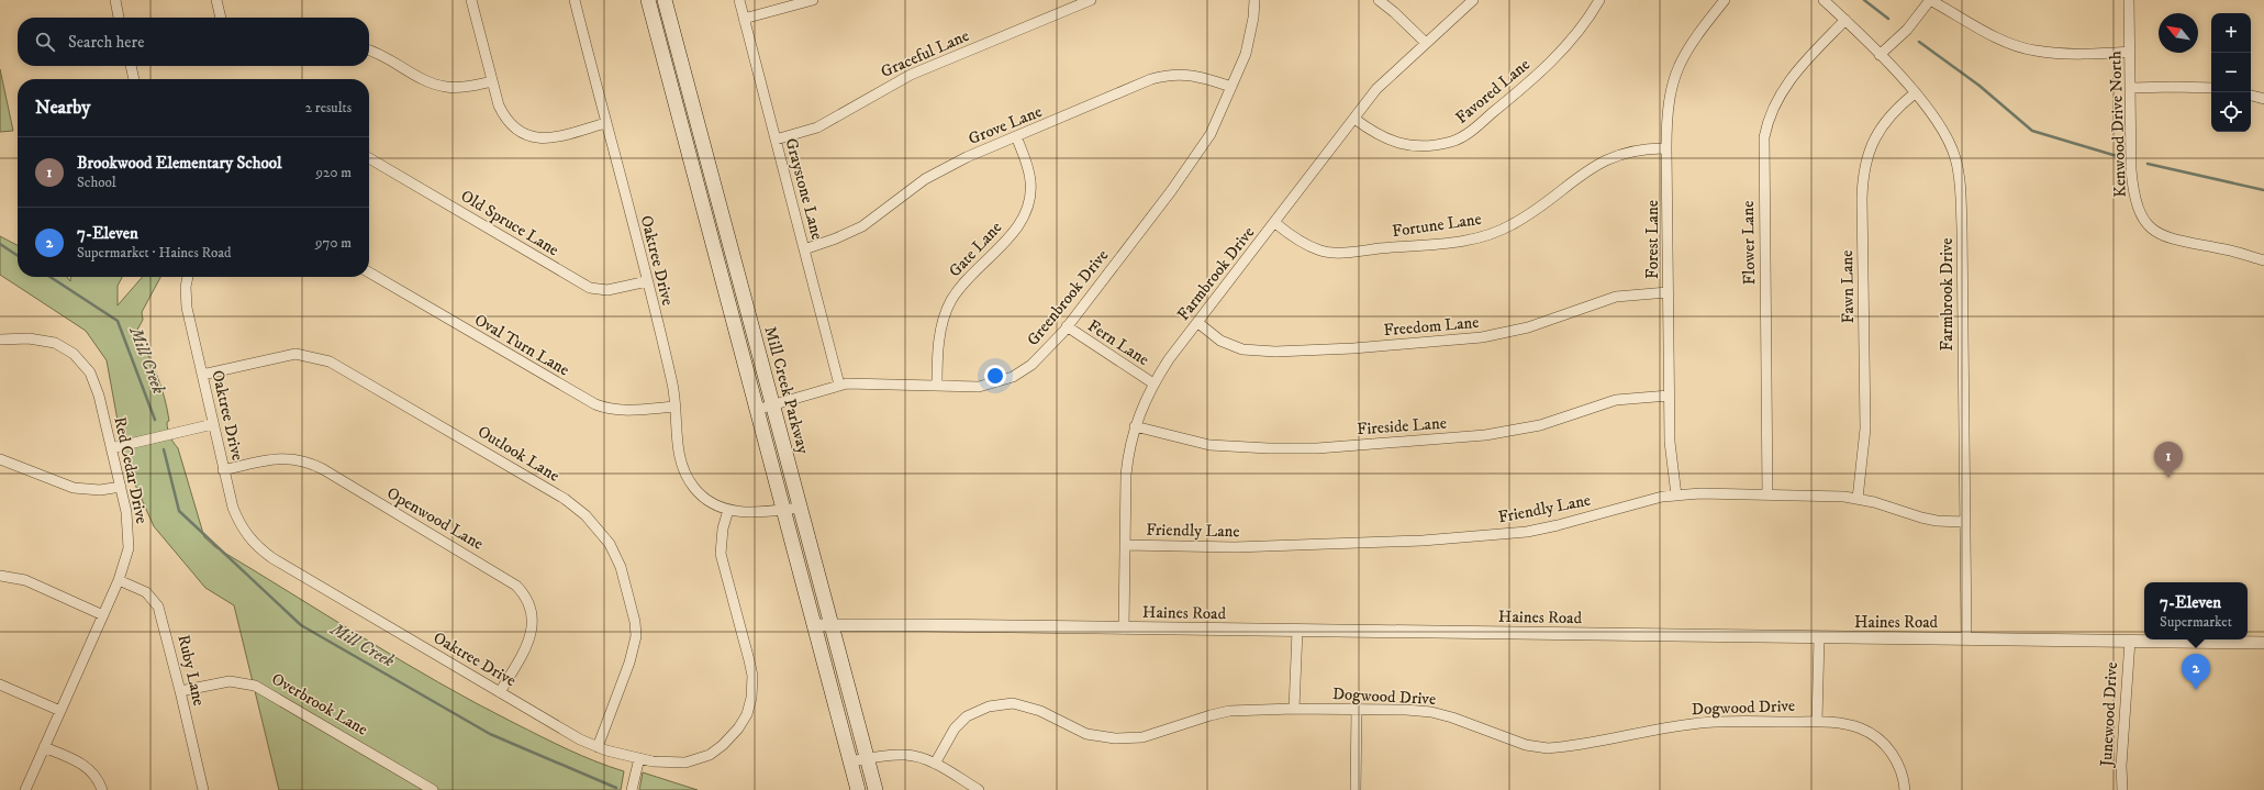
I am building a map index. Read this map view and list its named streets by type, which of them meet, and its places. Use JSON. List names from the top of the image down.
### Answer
{
  "streets": {
    "main road": ["Mill Creek Parkway"],
    "street": [
      "Graceful Lane",
      "Favored Lane",
      "Kenwood Drive North",
      "Grove Lane",
      "Graystone Lane",
      "Old Spruce Lane",
      "Fortune Lane",
      "Forest Lane",
      "Flower Lane",
      "Gate Lane",
      "Oaktree Drive",
      "Farmbrook Drive",
      "Fawn Lane",
      "Greenbrook Drive",
      "Freedom Lane",
      "Fern Lane",
      "Oval Turn Lane",
      "Fireside Lane",
      "Outlook Lane",
      "Red Cedar Drive",
      "Friendly Lane",
      "Openwood Lane",
      "Haines Road",
      "Ruby Lane",
      "Dogwood Drive",
      "Overbrook Lane",
      "Junewood Drive"
    ]
  },
  "crossings": [
    ["Graceful Lane", "Graystone Lane"],
    ["Favored Lane", "Farmbrook Drive"],
    ["Grove Lane", "Graystone Lane"],
    ["Grove Lane", "Gate Lane"],
    ["Grove Lane", "Greenbrook Drive"],
    ["Graystone Lane", "Greenbrook Drive"],
    ["Old Spruce Lane", "Oaktree Drive"],
    ["Fortune Lane", "Forest Lane"],
    ["Fortune Lane", "Farmbrook Drive"],
    ["Forest Lane", "Freedom Lane"],
    ["Forest Lane", "Fireside Lane"],
    ["Forest Lane", "Friendly Lane"],
    ["Flower Lane", "Farmbrook Drive"],
    ["Flower Lane", "Friendly Lane"],
    ["Gate Lane", "Greenbrook Drive"],
    ["Oaktree Drive", "Oval Turn Lane"],
    ["Oaktree Drive", "Mill Creek Parkway"],
    ["Oaktree Drive", "Outlook Lane"],
    ["Oaktree Drive", "Openwood Lane"],
    ["Farmbrook Drive", "Fawn Lane"],
    ["Farmbrook Drive", "Freedom Lane"],
    ["Farmbrook Drive", "Fern Lane"],
    ["Farmbrook Drive", "Fireside Lane"],
    ["Farmbrook Drive", "Friendly Lane"],
    ["Farmbrook Drive", "Haines Road"],
    ["Fawn Lane", "Friendly Lane"],
    ["Greenbrook Drive", "Fern Lane"],
    ["Greenbrook Drive", "Mill Creek Parkway"],
    ["Mill Creek Parkway", "Haines Road"],
    ["Red Cedar Drive", "Ruby Lane"],
    ["Haines Road", "Junewood Drive"],
    ["Ruby Lane", "Overbrook Lane"]
  ],
  "water": ["Mill Creek"],
  "north": "top left",
  "page": {
    "map_buttons": ["+", "−"],
    "search": "Search here",
    "heading": ["Nearby", "2 results"],
    "list": [
      {
        "mark": "1",
        "name": "Brookwood Elementary School",
        "note": "School",
        "value": "920 m"
      },
      {
        "mark": "2",
        "name": "7-Eleven",
        "note": "Supermarket · Haines Road",
        "value": "970 m"
      }
    ],
    "pins": ["1", "2"],
    "popup": ["7-Eleven", "Supermarket"]
  }
}
